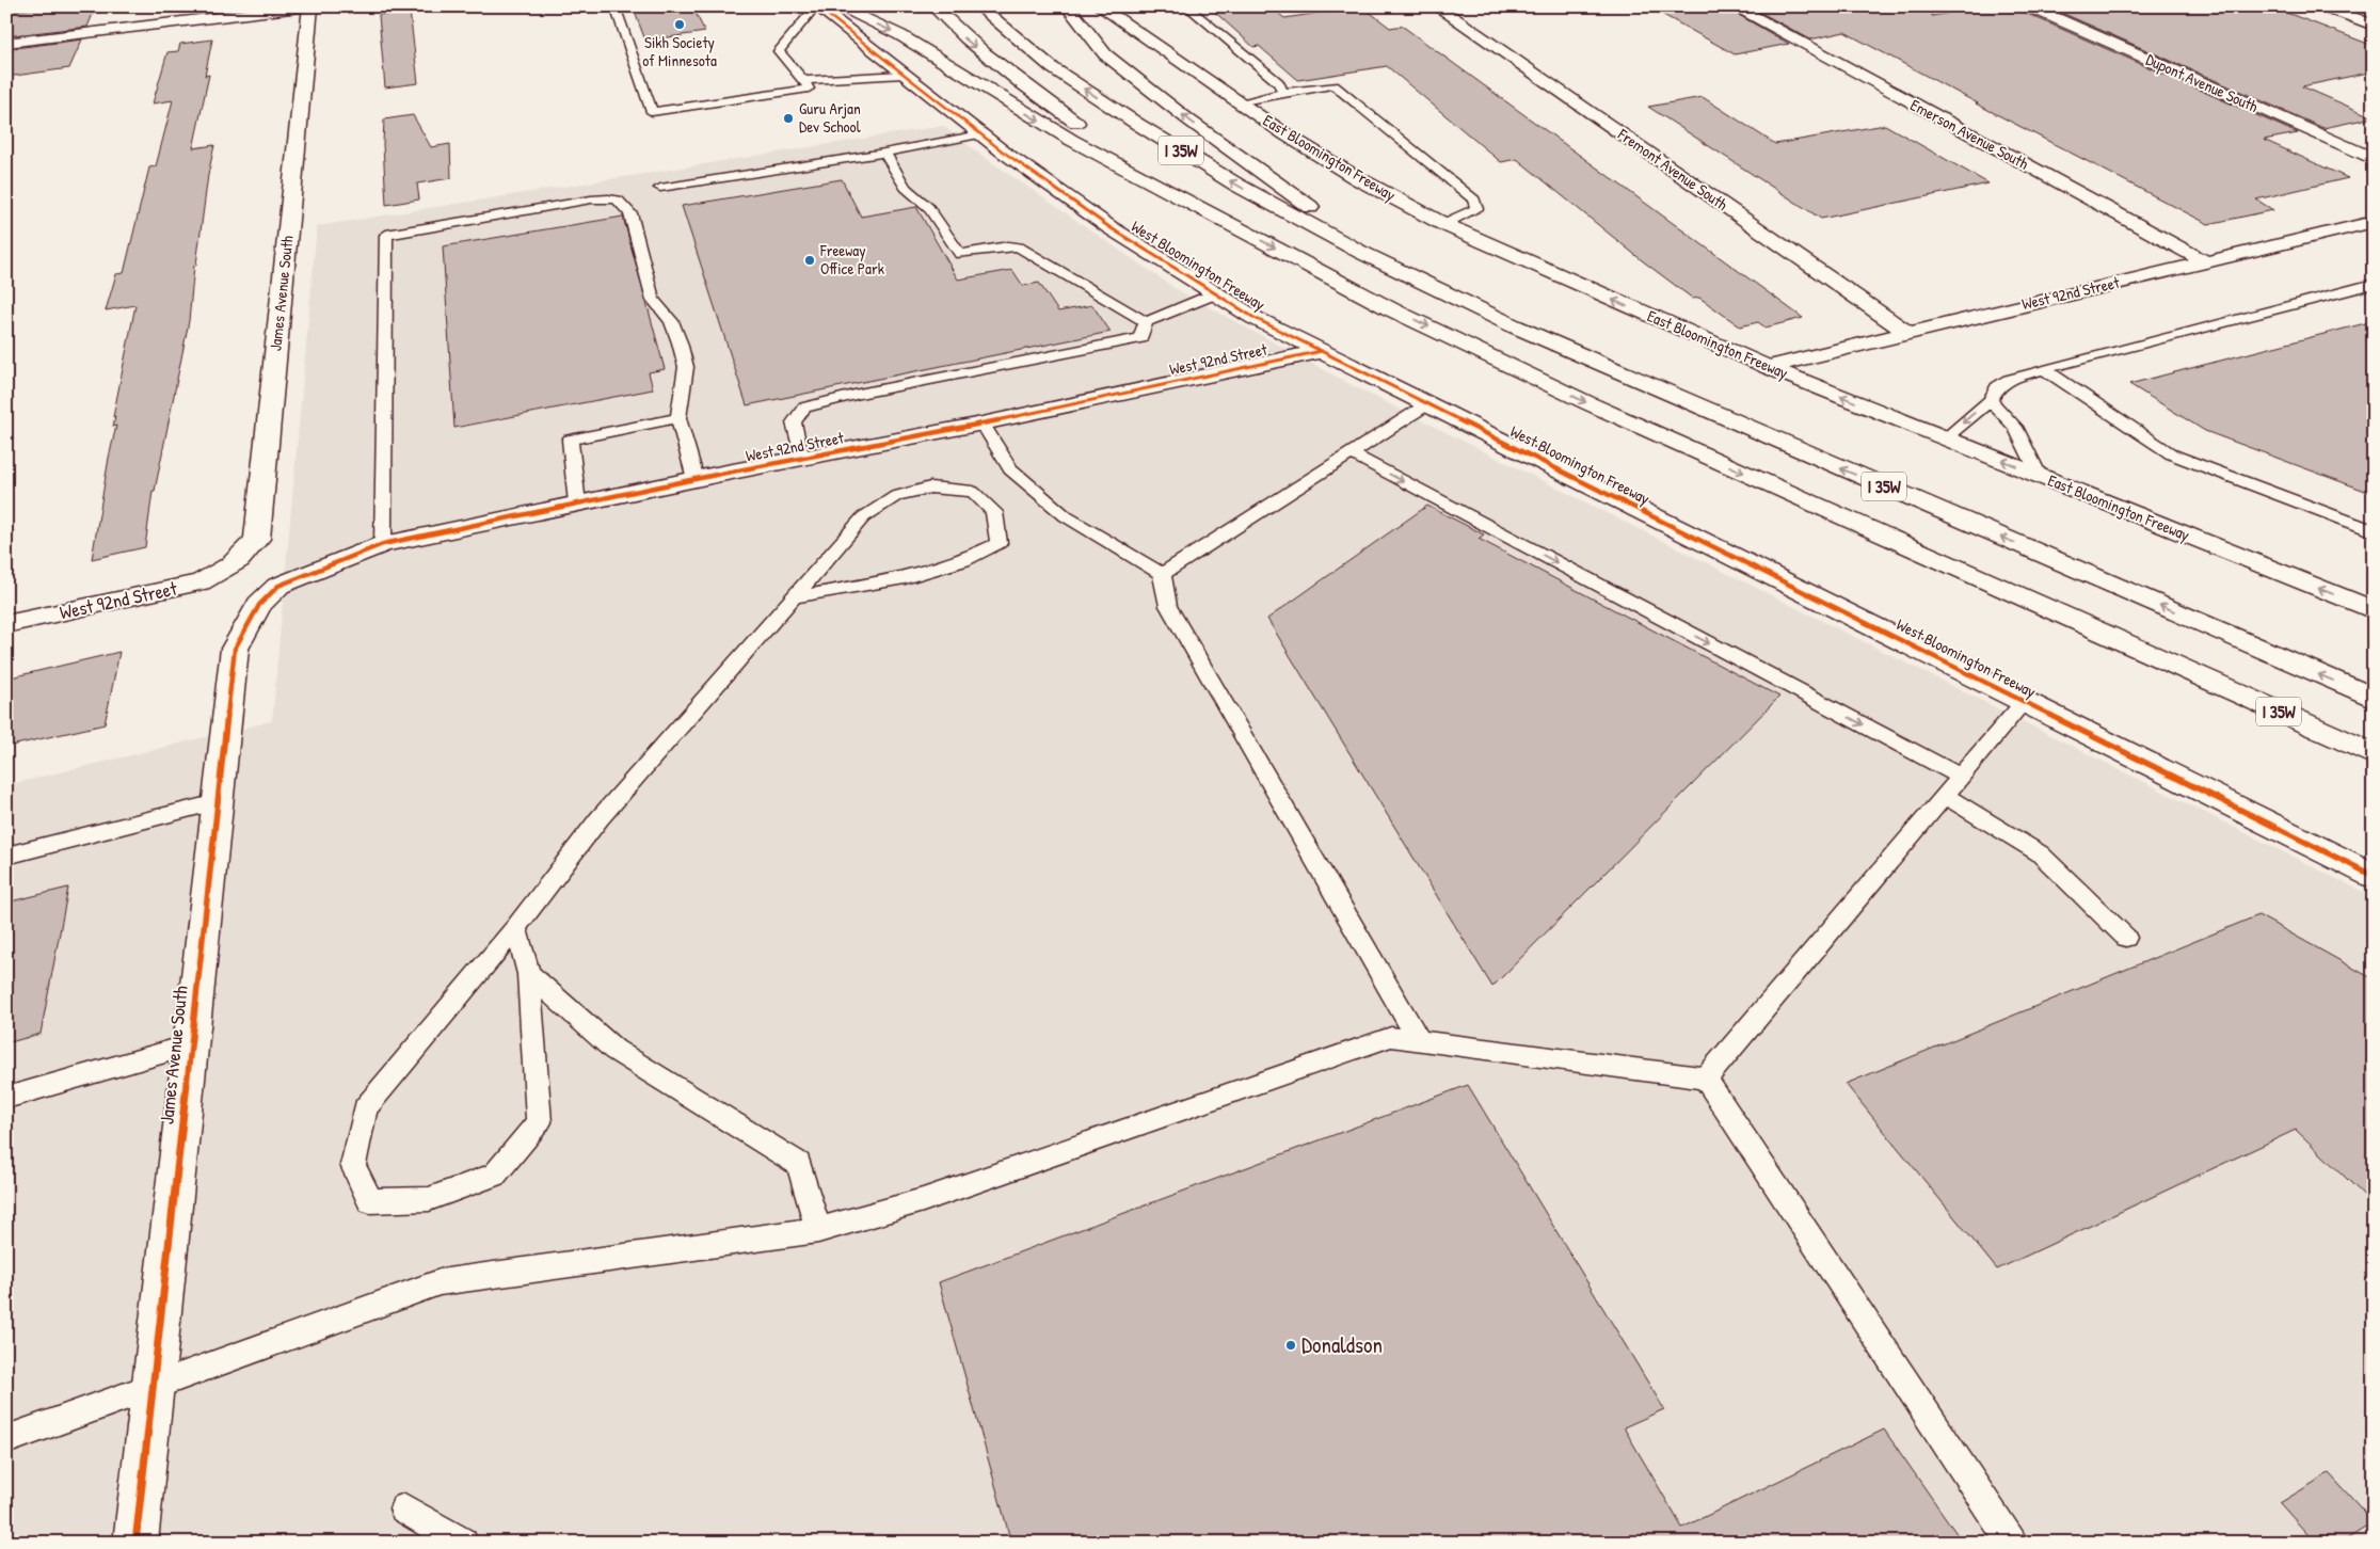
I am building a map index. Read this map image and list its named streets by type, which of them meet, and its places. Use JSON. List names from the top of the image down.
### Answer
{
  "streets": {
    "main road": [
      "Dupont Avenue South",
      "Emerson Avenue South",
      "I 35W",
      "East Bloomington Freeway",
      "Fremont Avenue South",
      "West Bloomington Freeway",
      "James Avenue South",
      "West 92nd Street"
    ]
  },
  "crossings": [
    ["Emerson Avenue South", "West 92nd Street"],
    ["East Bloomington Freeway", "West 92nd Street"],
    ["Fremont Avenue South", "West 92nd Street"],
    ["West Bloomington Freeway", "West 92nd Street"],
    ["James Avenue South", "West 92nd Street"]
  ],
  "places": [
    "Sikh Society of Minnesota",
    "Guru Arjan Dev School",
    "Freeway Office Park",
    "Donaldson"
  ]
}
